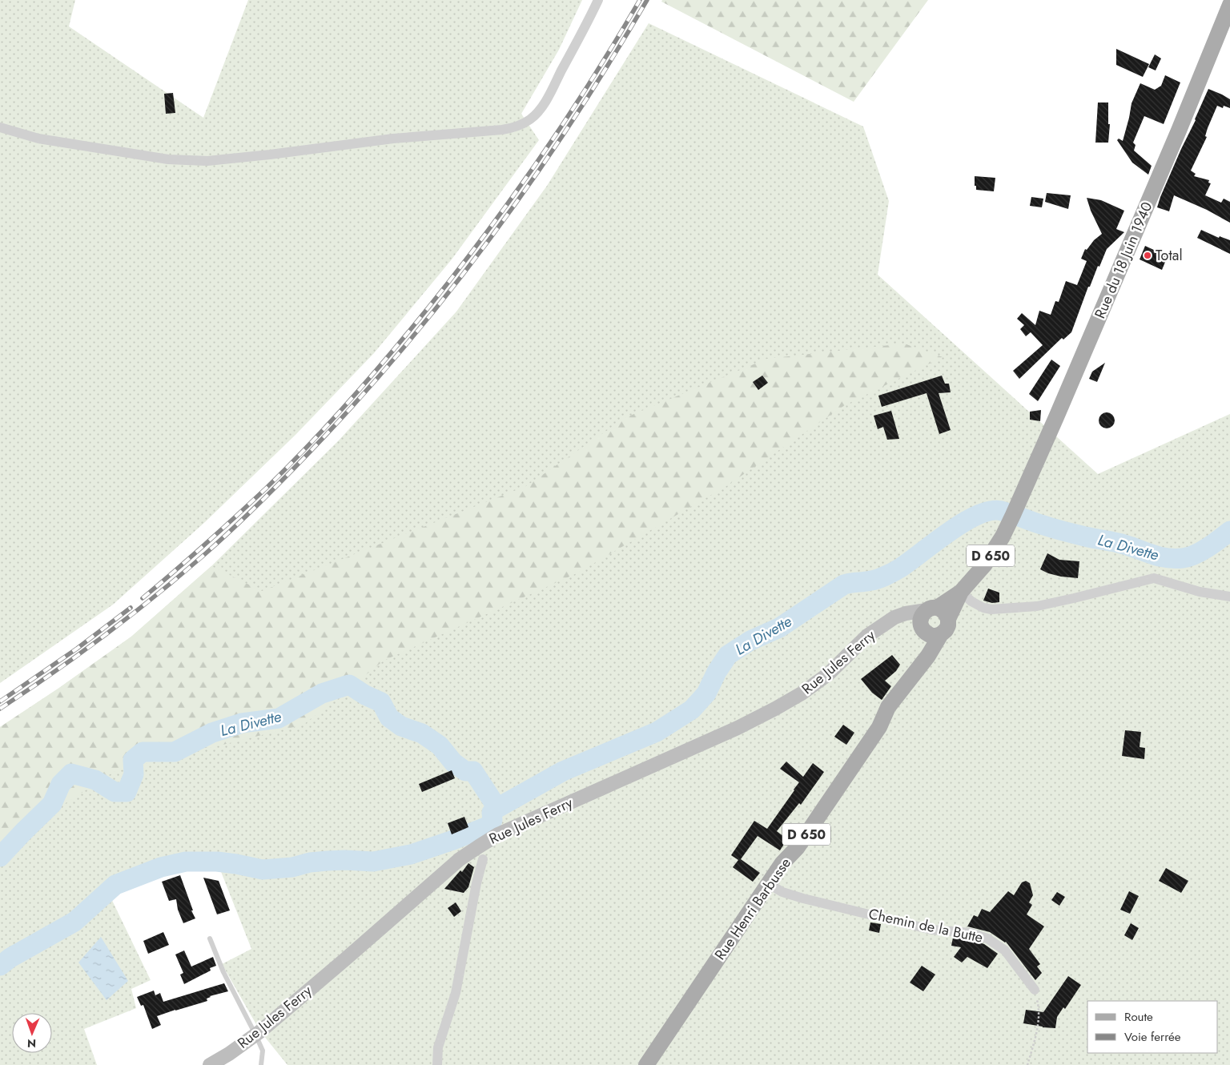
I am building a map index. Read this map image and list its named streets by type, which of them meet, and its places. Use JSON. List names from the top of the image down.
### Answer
{
  "streets": {
    "main road": [
      "Rue du 18 Juin 1940",
      "D 650",
      "Rue Jules Ferry",
      "Rue Henri Barbusse"
    ],
    "street": ["Chemin de la Butte"]
  },
  "crossings": [
    ["Rue du 18 Juin 1940", "D 650"],
    ["D 650", "Rue Jules Ferry"],
    ["D 650", "Rue Henri Barbusse"],
    ["Rue Jules Ferry", "Rue Henri Barbusse"],
    ["Rue Henri Barbusse", "Chemin de la Butte"]
  ],
  "water": ["La Divette"],
  "places": ["Total"],
  "legend": ["Route", "Voie ferrée"],
  "north": "bottom"
}
